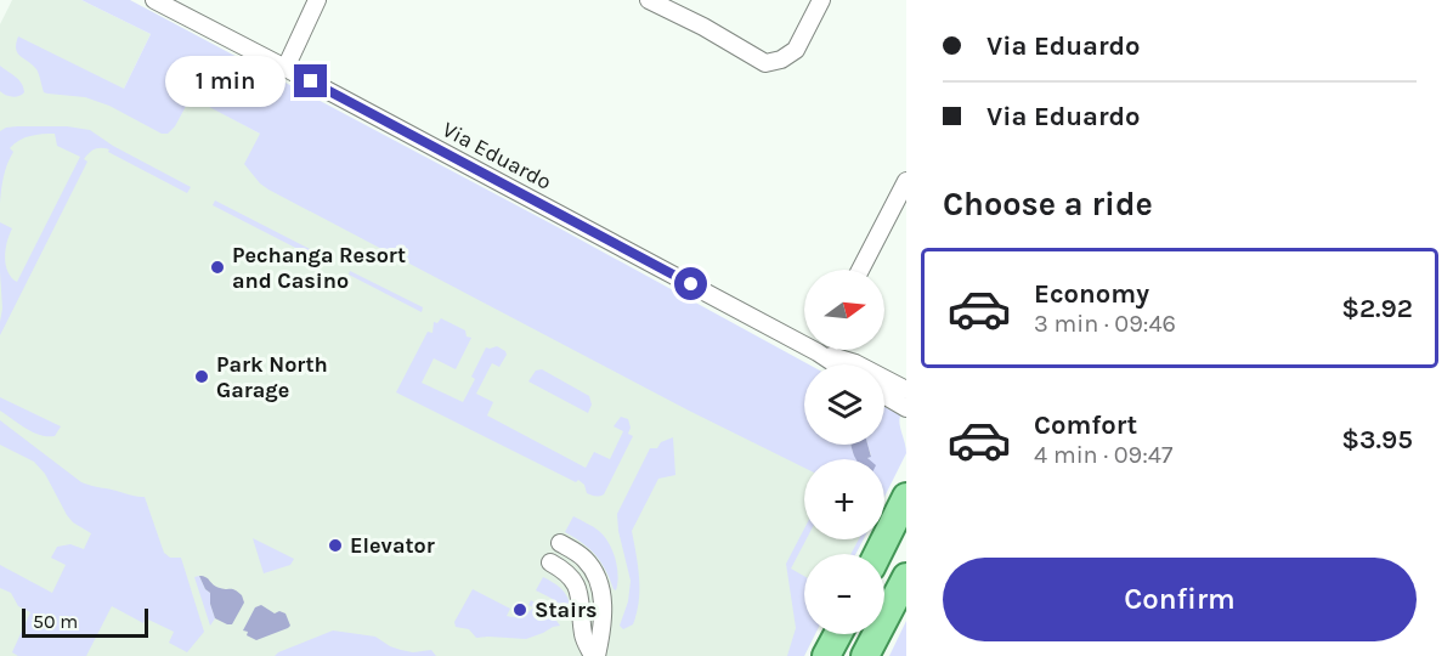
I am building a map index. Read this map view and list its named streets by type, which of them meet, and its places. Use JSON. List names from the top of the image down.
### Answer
{
  "streets": {
    "street": ["Via Eduardo"]
  },
  "places": [
    "Pechanga Resort and Casino",
    "Park North Garage",
    "Elevator",
    "Stairs"
  ],
  "scale_bar": "50 m",
  "north": "right",
  "page": {
    "banner": ["Via Eduardo", "Via Eduardo"],
    "bubble": "1 min",
    "heading": "Choose a ride",
    "list": [
      {
        "name": "Economy",
        "note": "3 min · 09:46",
        "value": "$2.92"
      },
      {
        "name": "Comfort",
        "note": "4 min · 09:47",
        "value": "$3.95"
      }
    ],
    "map_buttons": ["+", "−"],
    "buttons": "Confirm",
    "scale": "50 m"
  }
}
